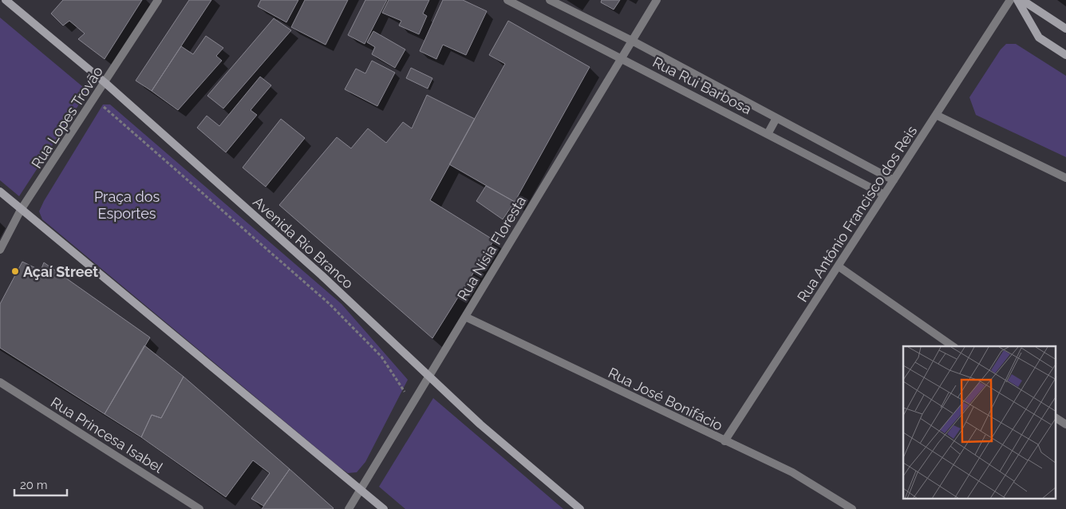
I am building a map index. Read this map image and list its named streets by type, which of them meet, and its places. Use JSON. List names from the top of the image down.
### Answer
{
  "streets": {
    "main road": ["Avenida Rio Branco"],
    "street": [
      "Rua Rui Barbosa",
      "Rua Lopes Trovão",
      "Rua Antônio Francisco dos Reis",
      "Rua Nísia Floresta",
      "Rua José Bonifácio",
      "Rua Princesa Isabel"
    ]
  },
  "crossings": [
    ["Rua Rui Barbosa", "Rua Antônio Francisco dos Reis"],
    ["Rua Rui Barbosa", "Rua Nísia Floresta"],
    ["Rua Lopes Trovão", "Avenida Rio Branco"],
    ["Rua Antônio Francisco dos Reis", "Rua José Bonifácio"],
    ["Avenida Rio Branco", "Rua Nísia Floresta"],
    ["Rua Nísia Floresta", "Rua José Bonifácio"]
  ],
  "parks": ["Praça dos Esportes"],
  "places": ["Açaí Street"],
  "scale_bar": "20 m"
}
